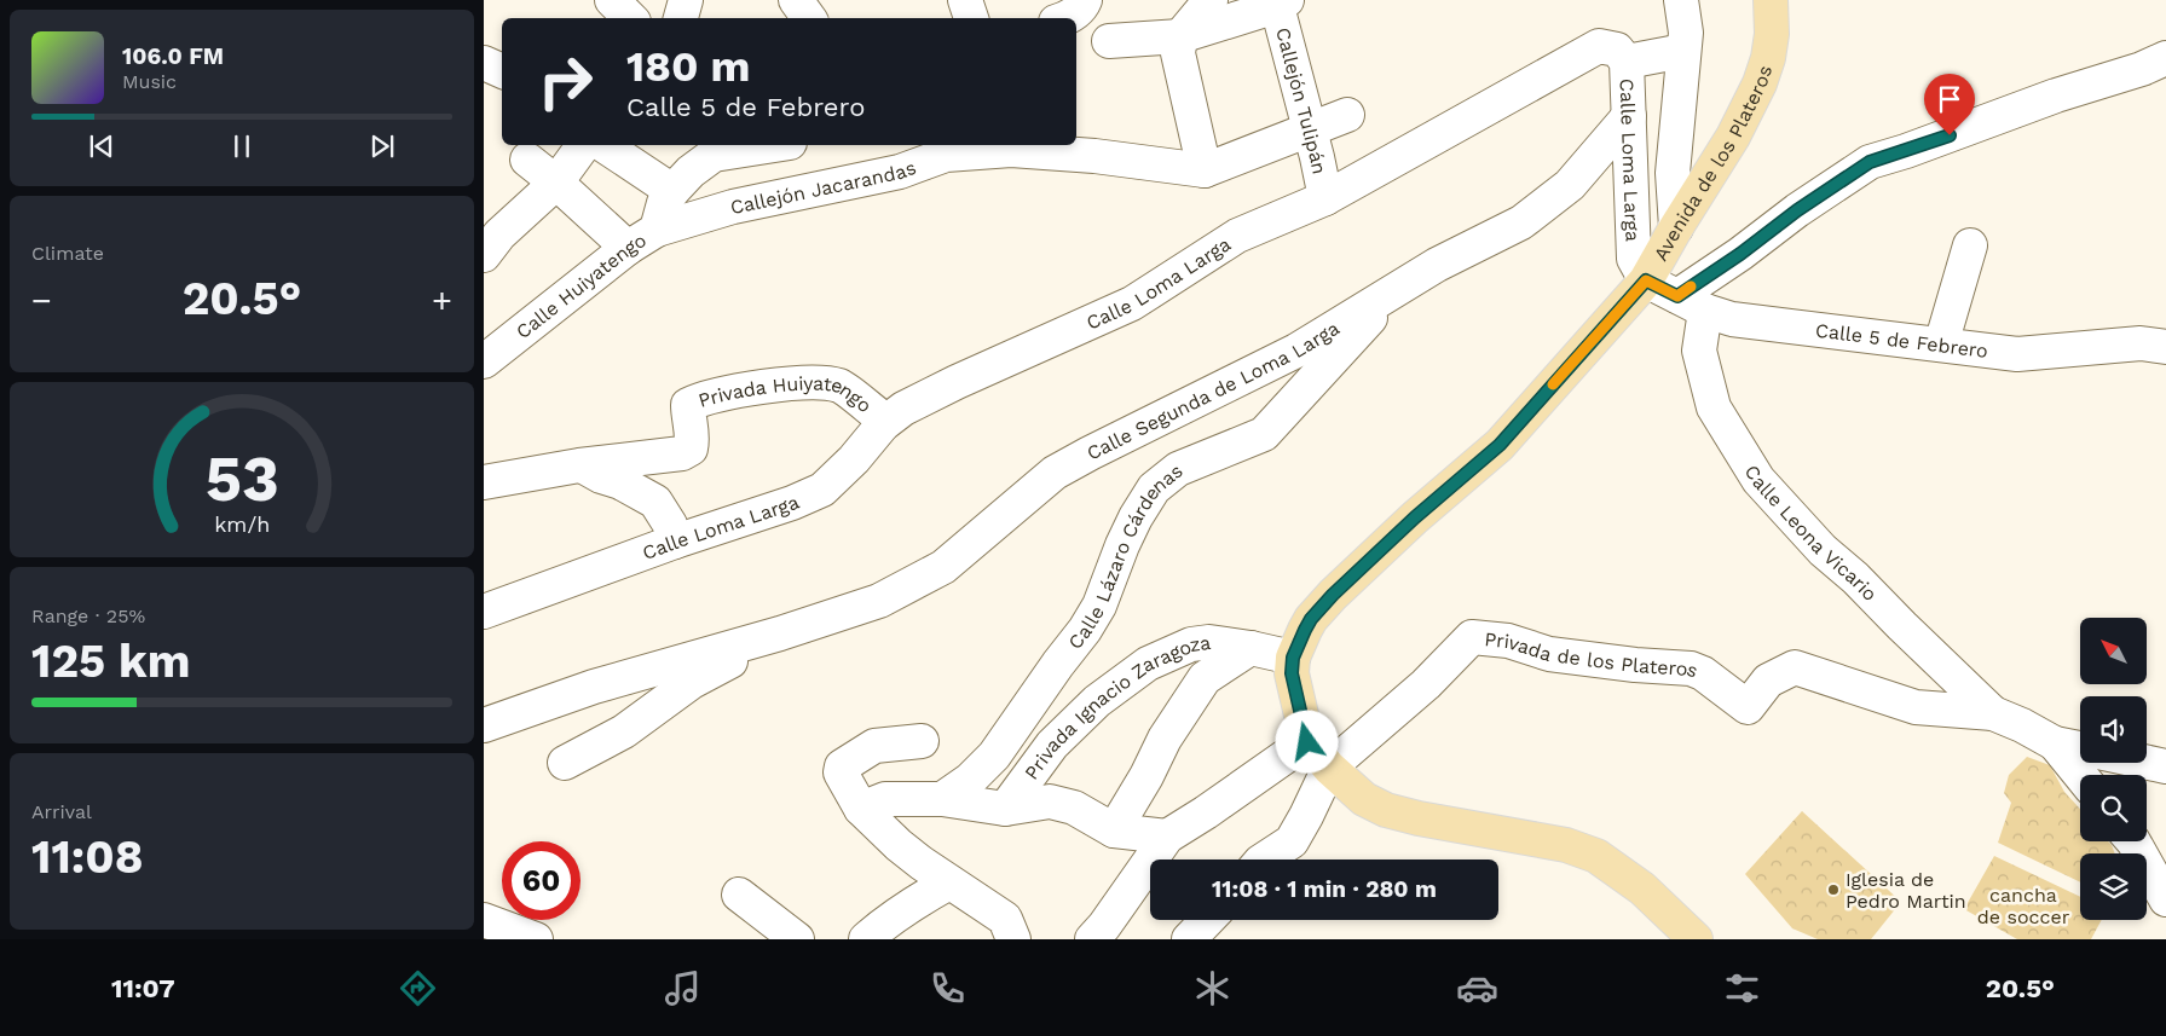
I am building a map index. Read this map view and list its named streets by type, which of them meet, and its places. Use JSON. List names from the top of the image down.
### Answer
{
  "streets": {
    "main road": ["Avenida de los Plateros"],
    "street": [
      "Callejón Tulipán",
      "Calle Loma Larga",
      "Callejón Jacarandas",
      "Calle Huiyatengo",
      "Calle 5 de Febrero",
      "Calle Segunda de Loma Larga",
      "Privada Huiyatengo",
      "Calle Leona Vicario",
      "Calle Lázaro Cárdenas",
      "Privada de los Plateros",
      "Privada Ignacio Zaragoza"
    ]
  },
  "crossings": [
    ["Callejón Tulipán", "Calle Loma Larga"],
    ["Callejón Tulipán", "Callejón Jacarandas"],
    ["Calle Loma Larga", "Avenida de los Plateros"],
    ["Calle Loma Larga", "Calle 5 de Febrero"],
    ["Calle Loma Larga", "Calle Segunda de Loma Larga"],
    ["Calle Loma Larga", "Privada Huiyatengo"],
    ["Avenida de los Plateros", "Calle 5 de Febrero"],
    ["Avenida de los Plateros", "Privada de los Plateros"],
    ["Avenida de los Plateros", "Privada Ignacio Zaragoza"],
    ["Callejón Jacarandas", "Calle Huiyatengo"],
    ["Calle 5 de Febrero", "Calle Leona Vicario"],
    ["Calle Segunda de Loma Larga", "Calle Lázaro Cárdenas"],
    ["Calle Leona Vicario", "Privada de los Plateros"]
  ],
  "parks": ["cancha de soccer"],
  "places": ["Iglesia de Pedro Martin"],
  "north": "top left",
  "page": {
    "turn": ["180 m", "Calle 5 de Febrero"],
    "song": ["106.0 FM", "Music"],
    "tile": [
      "Climate",
      ["Range · 25%", "125 km"],
      ["Arrival", "11:08"]
    ],
    "heat": ["−", "20.5°", "+"],
    "limit": "60",
    "trip": "11:08 · 1 min · 280 m",
    "tabs": ["11:07", "20.5°"],
    "gauge": ["53", "km/h"]
  }
}
